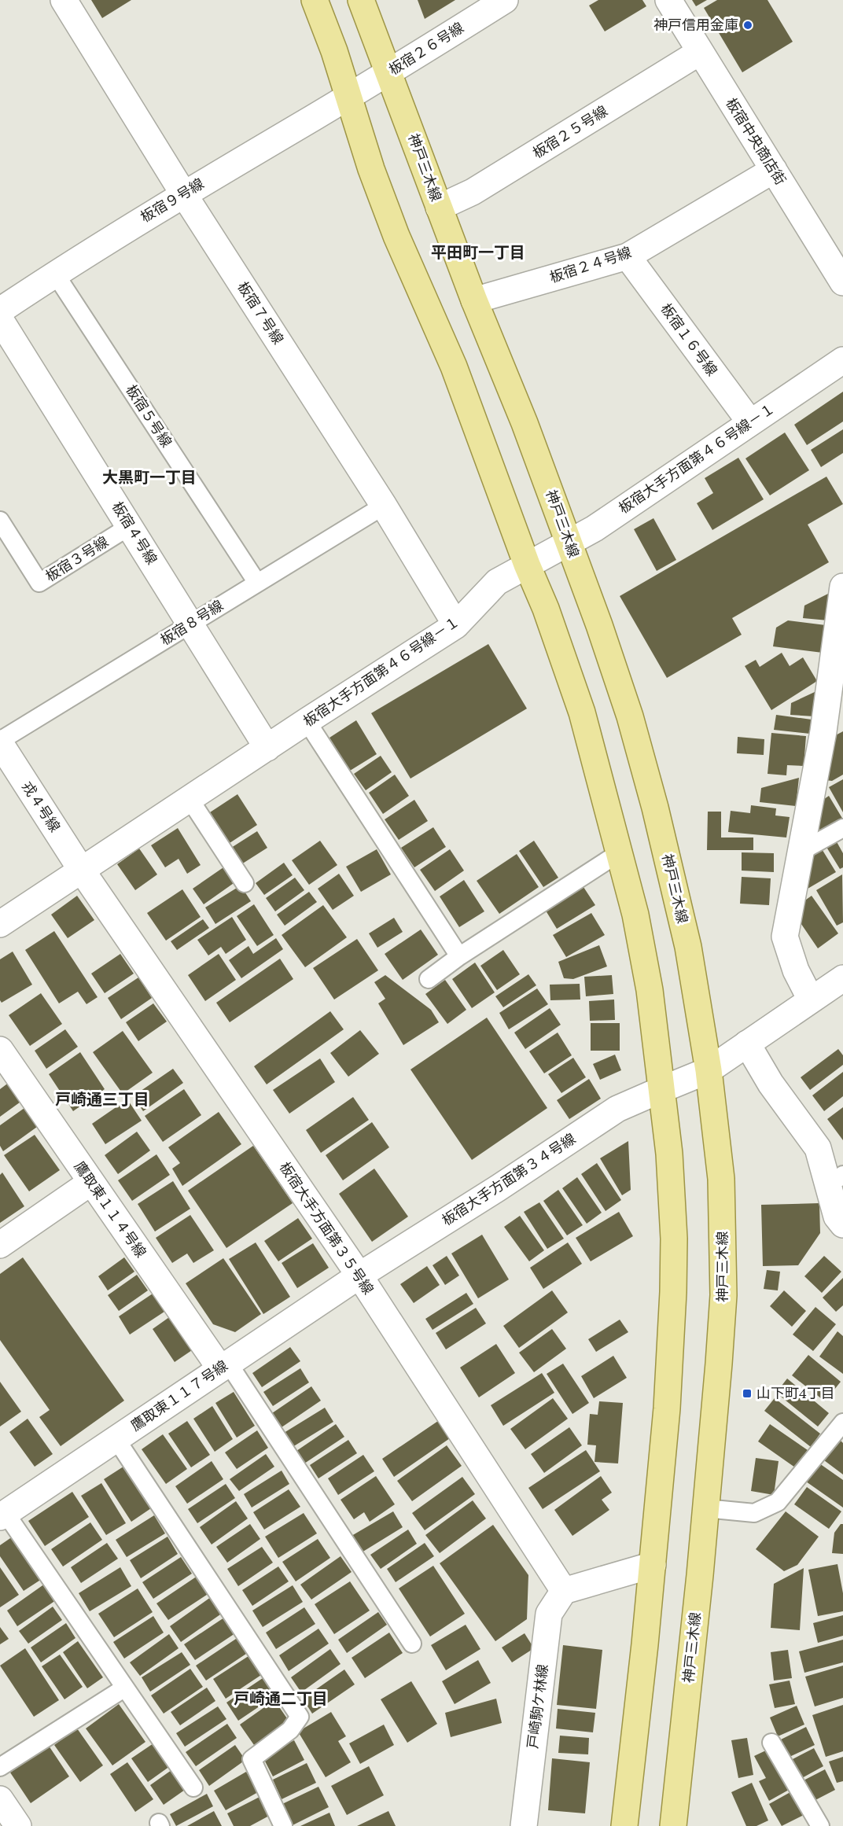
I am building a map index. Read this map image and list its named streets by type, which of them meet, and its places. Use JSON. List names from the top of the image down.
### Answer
{
  "streets": {
    "main road": ["神戸三木線"],
    "street": [
      "板宿２６号線",
      "板宿２５号線",
      "板宿中央商店街",
      "板宿９号線",
      "板宿２４号線",
      "板宿７号線",
      "板宿１６号線",
      "板宿大手方面第４６号線－１",
      "板宿４号線",
      "戎４号線",
      "板宿大手方面第３４号線",
      "鷹取東１１４号線",
      "板宿大手方面第３５号線",
      "鷹取東１１７号線",
      "戸崎駒ケ林線"
    ],
    "lane": ["板宿５号線", "板宿３号線", "板宿８号線"]
  },
  "crossings": [
    ["板宿２６号線", "神戸三木線"],
    ["板宿２６号線", "板宿９号線"],
    ["板宿２５号線", "板宿中央商店街"],
    ["板宿２５号線", "神戸三木線"],
    ["板宿中央商店街", "板宿２４号線"],
    ["神戸三木線", "板宿２４号線"],
    ["神戸三木線", "板宿大手方面第４６号線－１"],
    ["神戸三木線", "板宿大手方面第３４号線"],
    ["板宿９号線", "板宿７号線"],
    ["板宿９号線", "板宿５号線"],
    ["板宿２４号線", "板宿１６号線"],
    ["板宿７号線", "板宿大手方面第４６号線－１"],
    ["板宿７号線", "板宿８号線"],
    ["板宿１６号線", "板宿大手方面第４６号線－１"],
    ["板宿５号線", "板宿８号線"],
    ["板宿大手方面第４６号線－１", "板宿４号線"],
    ["板宿大手方面第４６号線－１", "戎４号線"],
    ["板宿大手方面第４６号線－１", "板宿大手方面第３５号線"],
    ["板宿４号線", "板宿３号線"],
    ["板宿４号線", "板宿８号線"],
    ["板宿８号線", "戎４号線"],
    ["戎４号線", "板宿大手方面第３５号線"],
    ["板宿大手方面第３４号線", "板宿大手方面第３５号線"],
    ["板宿大手方面第３４号線", "鷹取東１１７号線"],
    ["鷹取東１１４号線", "鷹取東１１７号線"],
    ["板宿大手方面第３５号線", "鷹取東１１７号線"],
    ["板宿大手方面第３５号線", "戸崎駒ケ林線"]
  ],
  "districts": [
    "平田町一丁目",
    "大黒町一丁目",
    "戸崎通三丁目",
    "戸崎通二丁目"
  ],
  "places": {
    "other": ["神戸信用金庫"],
    "transit": ["山下町4丁目"]
  }
}
